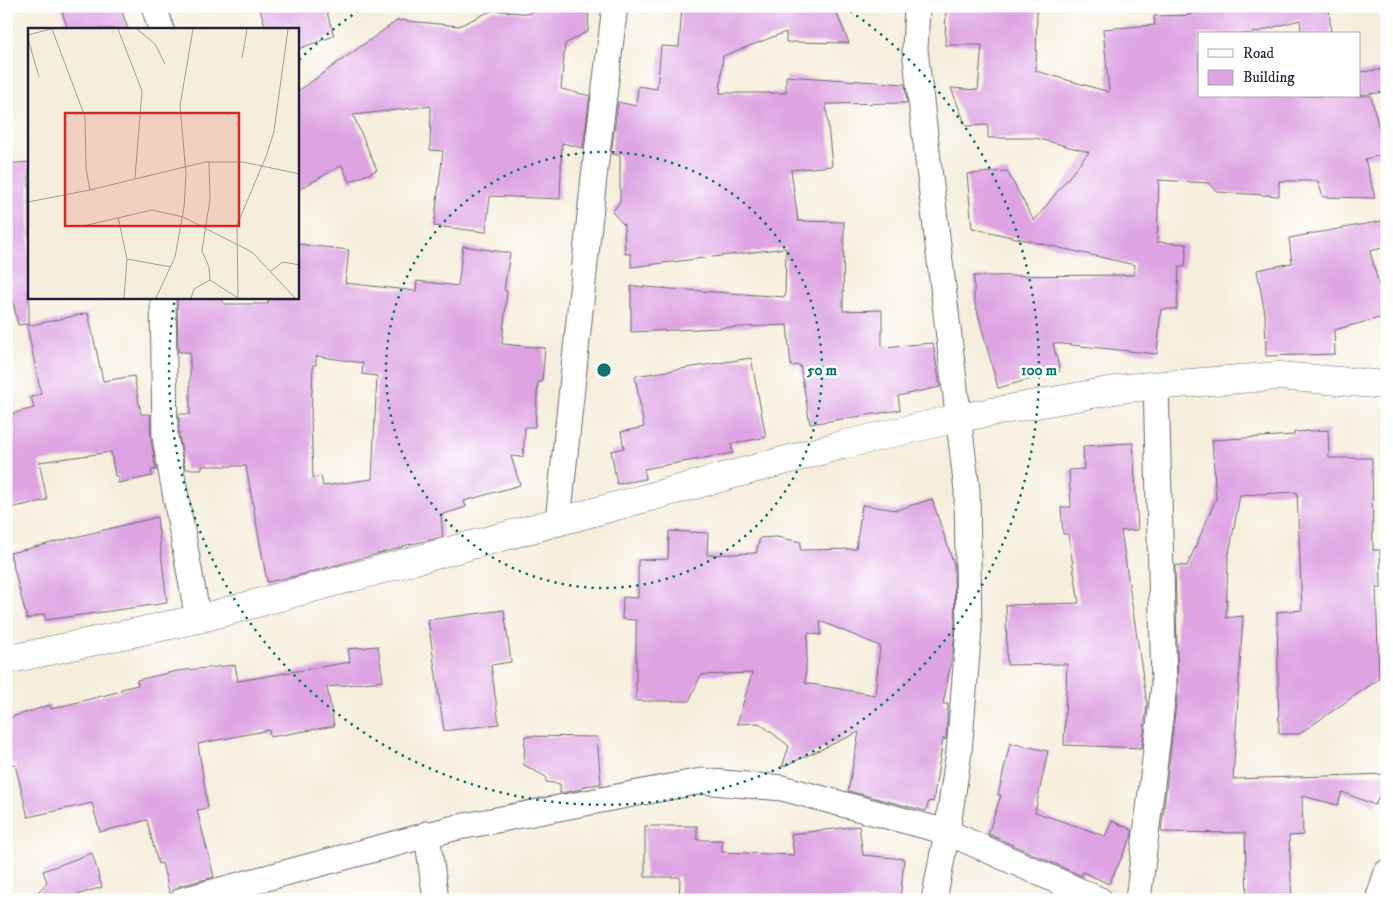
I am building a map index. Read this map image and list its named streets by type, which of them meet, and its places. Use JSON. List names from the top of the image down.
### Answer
{
  "legend": ["Road", "Building"],
  "rings": ["50 m", "100 m"]
}
